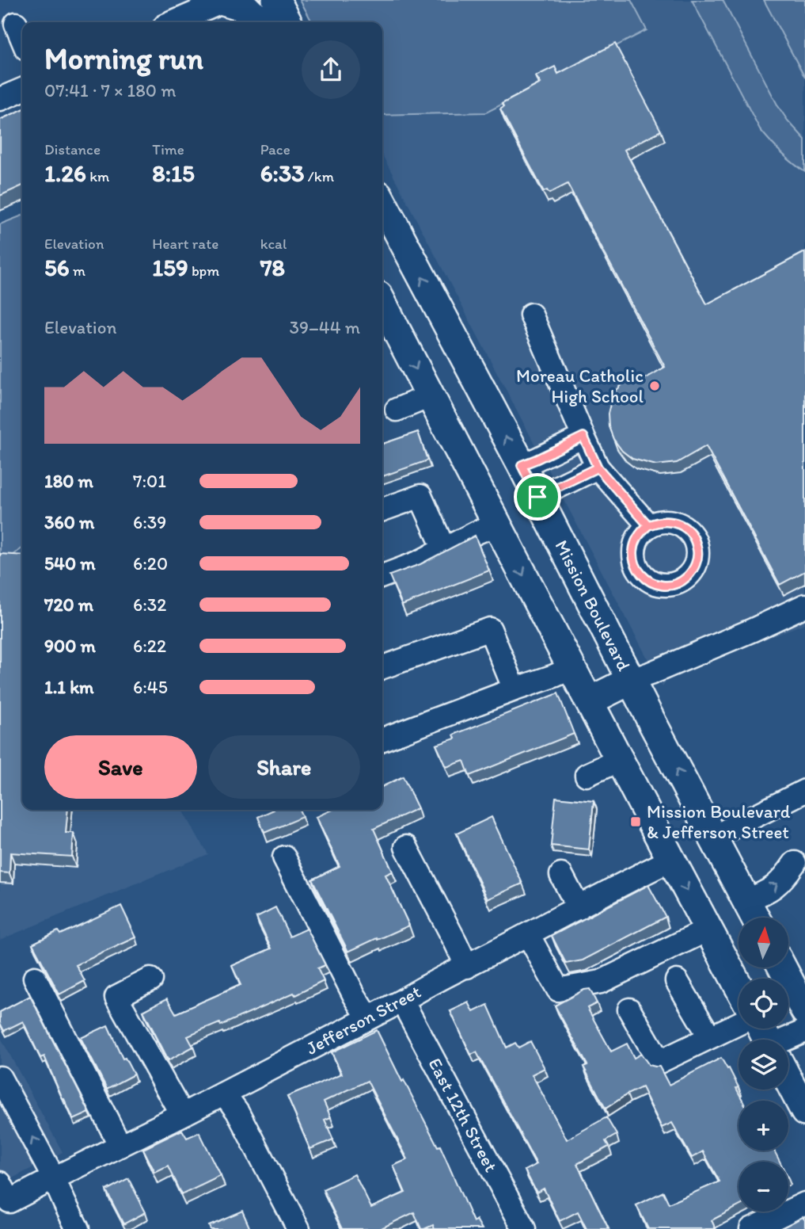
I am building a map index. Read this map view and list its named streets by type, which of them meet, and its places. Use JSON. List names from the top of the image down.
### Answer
{
  "streets": {
    "main road": ["Mission Boulevard"],
    "street": ["Jefferson Street", "East 12th Street"]
  },
  "crossings": [
    ["Jefferson Street", "East 12th Street"]
  ],
  "places": {
    "other": ["Moreau Catholic High School"],
    "transit": ["Mission Boulevard & Jefferson Street"]
  },
  "north": "top",
  "page": {
    "heading": ["Morning run", "07:41 · 7 × 180 m"],
    "stats": [
      ["Distance", "1.26 km"],
      ["Time", "8:15"],
      ["Pace", "6:33 /km"],
      ["Elevation", "56 m"],
      ["Heart rate", "159 bpm"],
      ["kcal", "78"]
    ],
    "chart": ["Elevation", "39–44 m"],
    "list": [
      {
        "name": "180 m",
        "note": "7:01"
      },
      {
        "name": "360 m",
        "note": "6:39"
      },
      {
        "name": "540 m",
        "note": "6:20"
      },
      {
        "name": "720 m",
        "note": "6:32"
      },
      {
        "name": "900 m",
        "note": "6:22"
      },
      {
        "name": "1.1 km",
        "note": "6:45"
      }
    ],
    "buttons": ["Save", "Share"],
    "map_buttons": ["+", "−"]
  }
}
